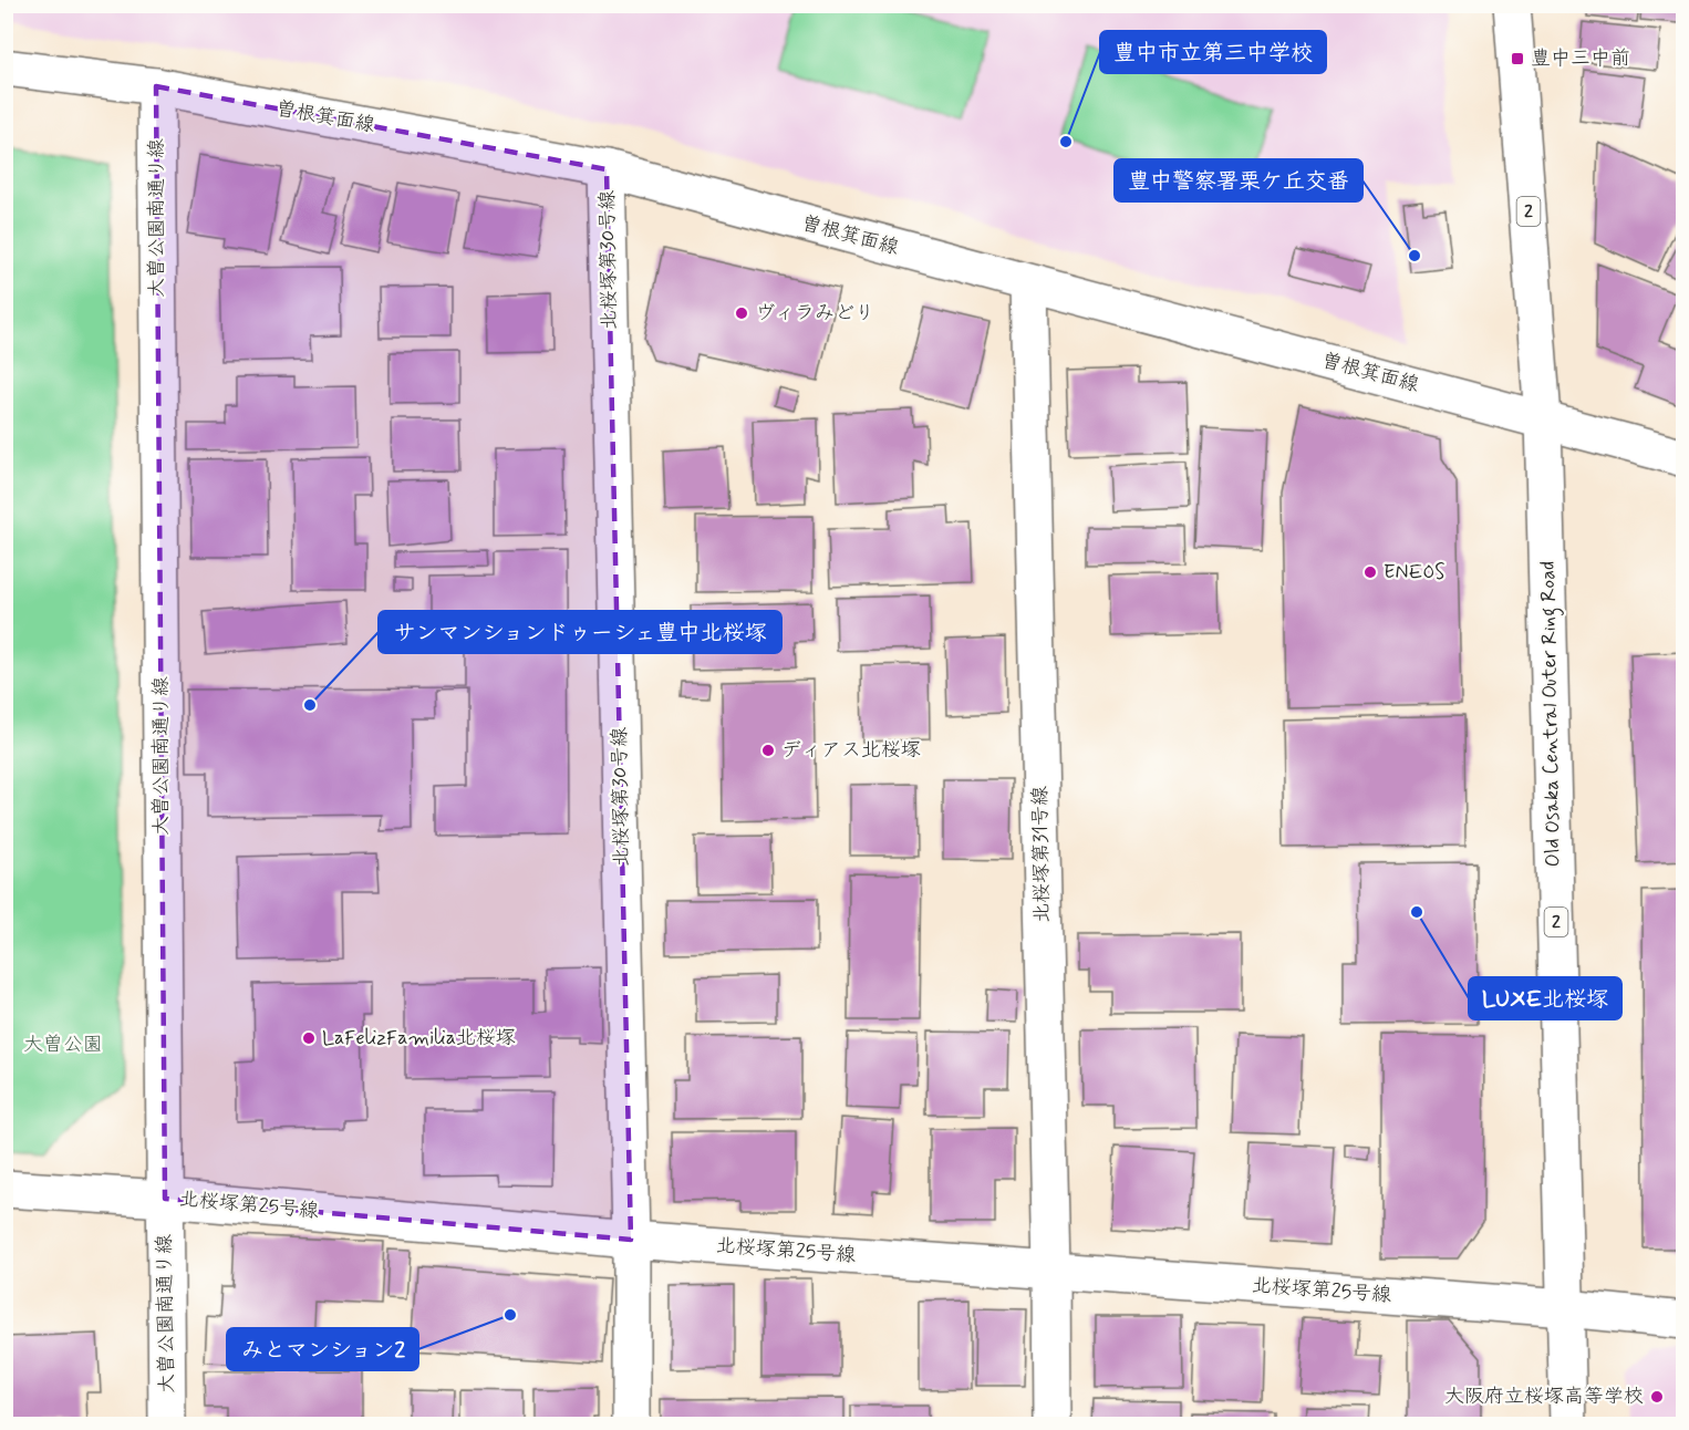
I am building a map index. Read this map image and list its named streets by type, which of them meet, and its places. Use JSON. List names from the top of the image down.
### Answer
{
  "streets": {
    "street": [
      "曽根箕面線",
      "2",
      "大曽公園南通り線",
      "北桜塚第30号線",
      "Old Osaka Central Outer Ring Road",
      "北桜塚第31号線",
      "北桜塚第25号線"
    ]
  },
  "crossings": [
    ["曽根箕面線", "大曽公園南通り線"],
    ["曽根箕面線", "北桜塚第30号線"],
    ["曽根箕面線", "Old Osaka Central Outer Ring Road"],
    ["曽根箕面線", "北桜塚第31号線"],
    ["大曽公園南通り線", "北桜塚第25号線"],
    ["北桜塚第30号線", "北桜塚第25号線"],
    ["Old Osaka Central Outer Ring Road", "北桜塚第25号線"],
    ["北桜塚第31号線", "北桜塚第25号線"]
  ],
  "parks": ["大曽公園"],
  "places": {
    "transit": ["豊中三中前"],
    "other": [
      "豊中市立第三中学校",
      "豊中警察署栗ケ丘交番",
      "ヴィラみどり",
      "ENEOS",
      "サンマンションドゥーシェ豊中北桜塚",
      "ディアス北桜塚",
      "LUXE北桜塚",
      "LaFelizFamilia北桜塚",
      "みとマンション2",
      "大阪府立桜塚高等学校"
    ]
  }
}
